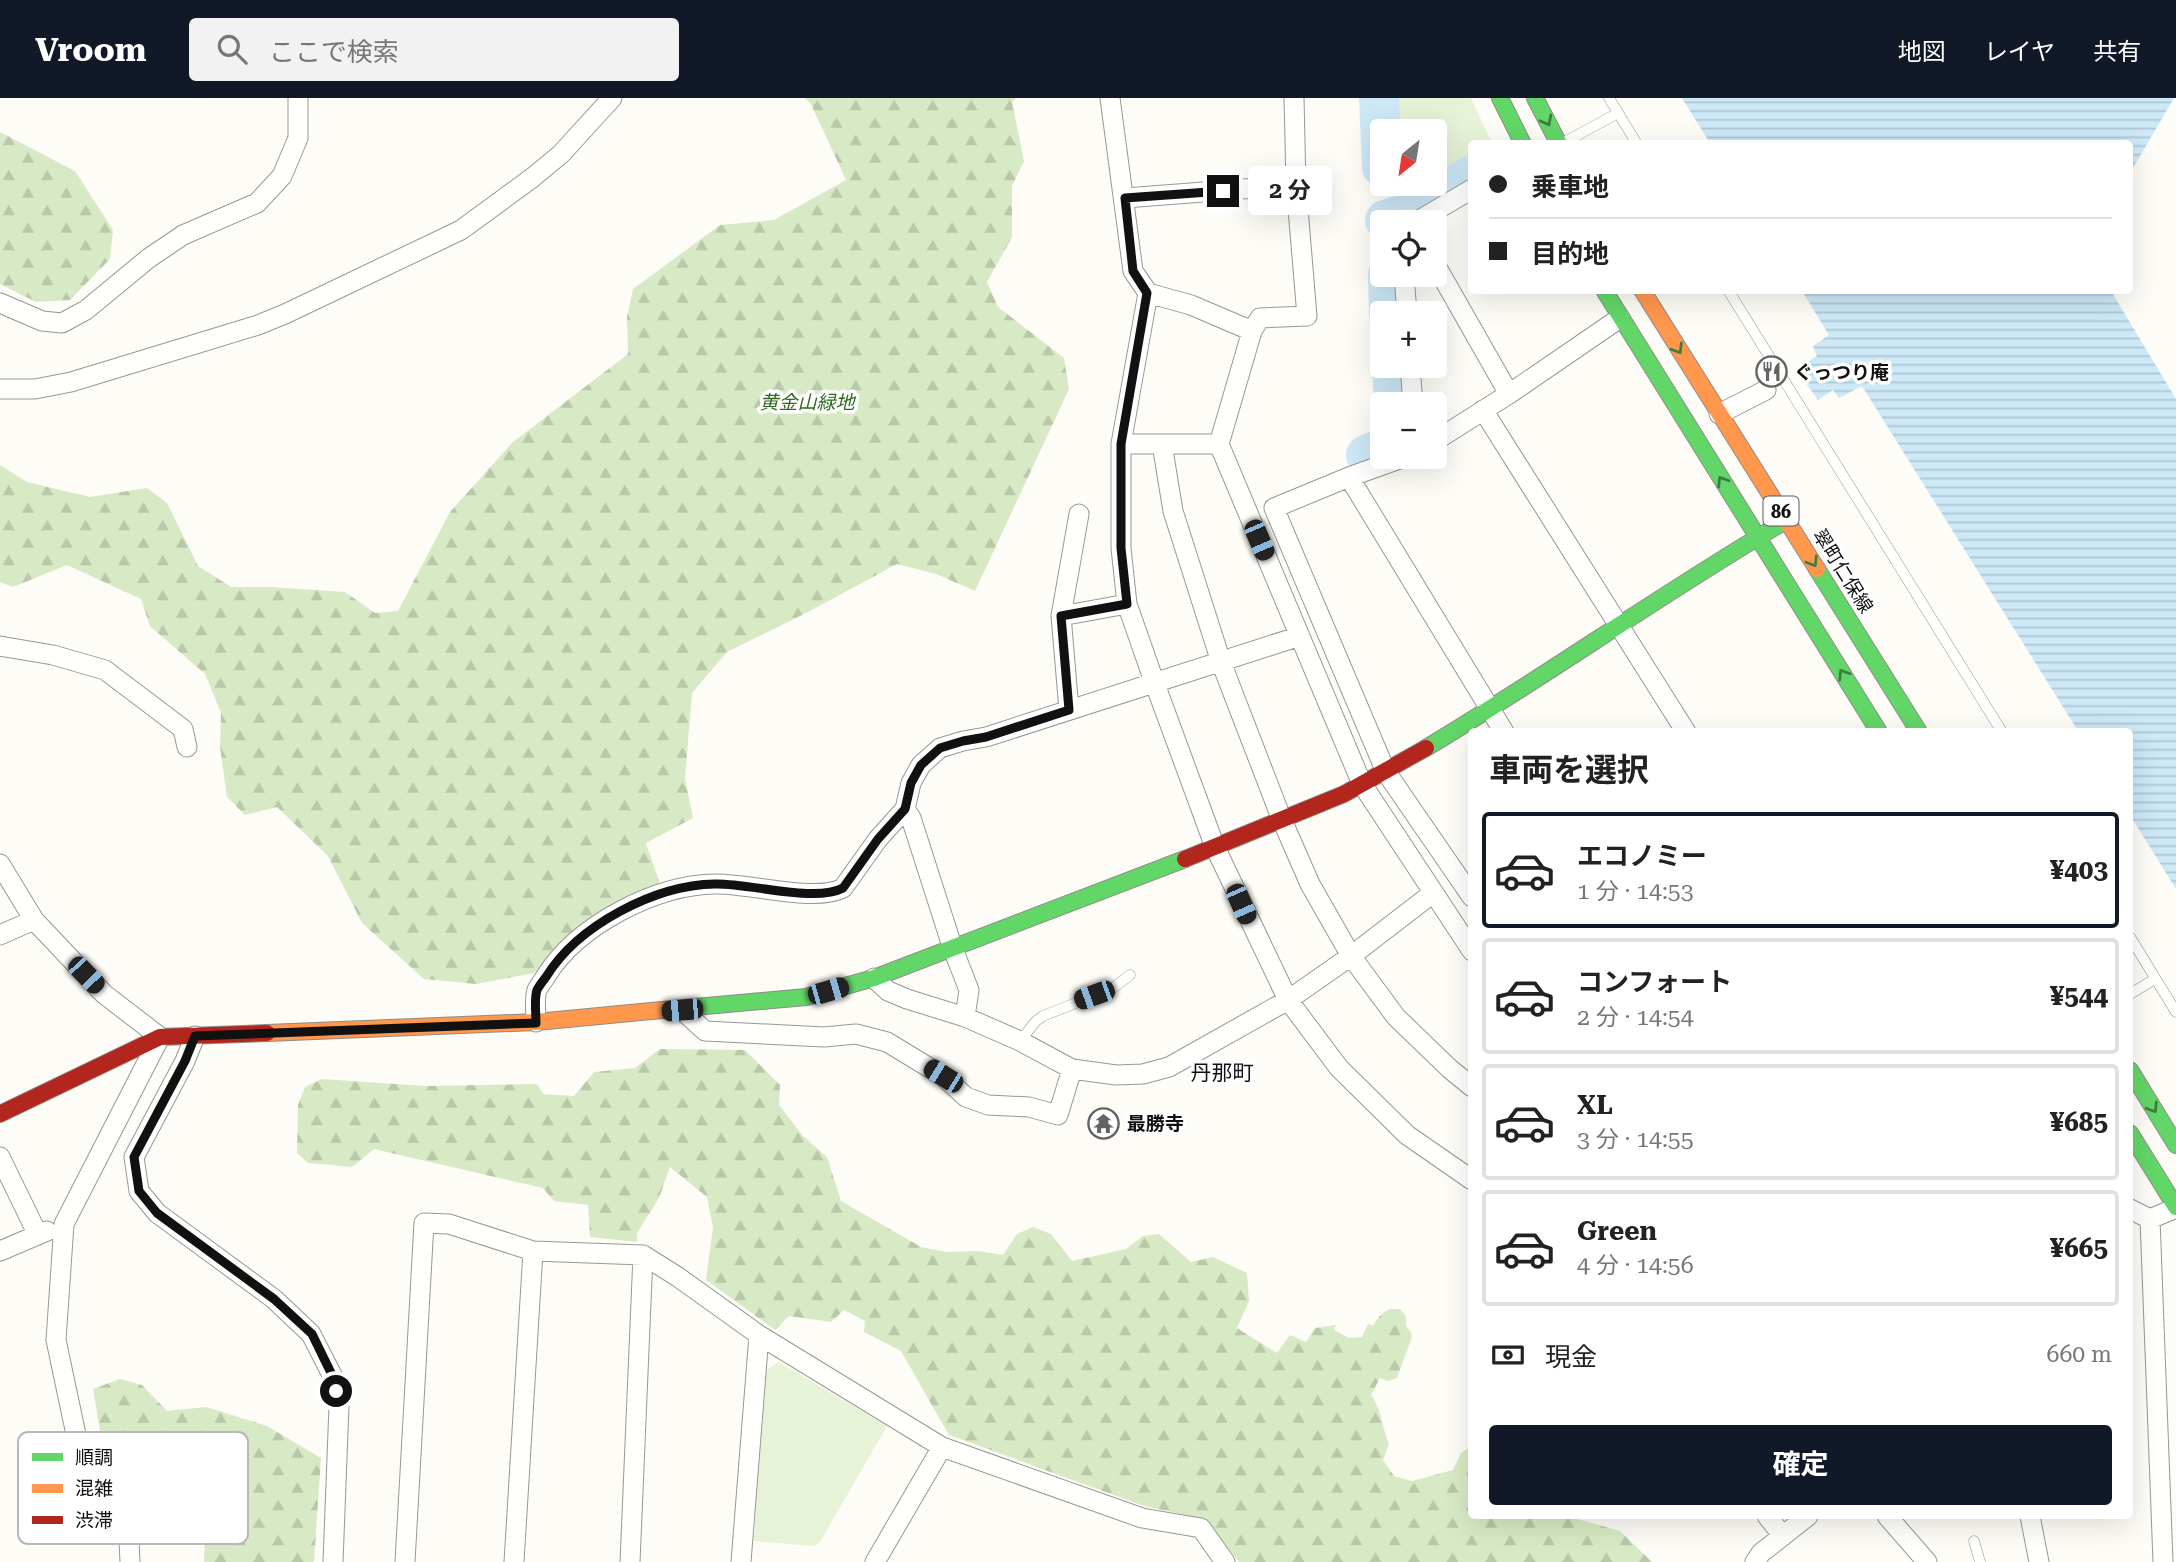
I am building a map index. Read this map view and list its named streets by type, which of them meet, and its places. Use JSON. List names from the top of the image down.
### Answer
{
  "streets": {
    "street": ["86", "翠町仁保線"]
  },
  "districts": ["丹那町"],
  "parks": ["黄金山緑地"],
  "places": {
    "restaurant": ["ぐっつり庵"],
    "temple": ["最勝寺"]
  },
  "legend": ["順調", "混雑", "渋滞"],
  "north": "bottom left",
  "page": {
    "header": "Vroom",
    "search": "ここで検索",
    "nav": ["地図", "レイヤ", "共有"],
    "map_buttons": ["+", "−"],
    "banner": ["乗車地", "目的地"],
    "bubble": "2 分",
    "heading": "車両を選択",
    "list": [
      {
        "name": "エコノミー",
        "note": "1 分 · 14:53",
        "value": "¥403"
      },
      {
        "name": "コンフォート",
        "note": "2 分 · 14:54",
        "value": "¥544"
      },
      {
        "name": "XL",
        "note": "3 分 · 14:55",
        "value": "¥685"
      },
      {
        "name": "Green",
        "note": "4 分 · 14:56",
        "value": "¥665"
      }
    ],
    "pay": ["現金", "660 m"],
    "buttons": "確定"
  }
}
